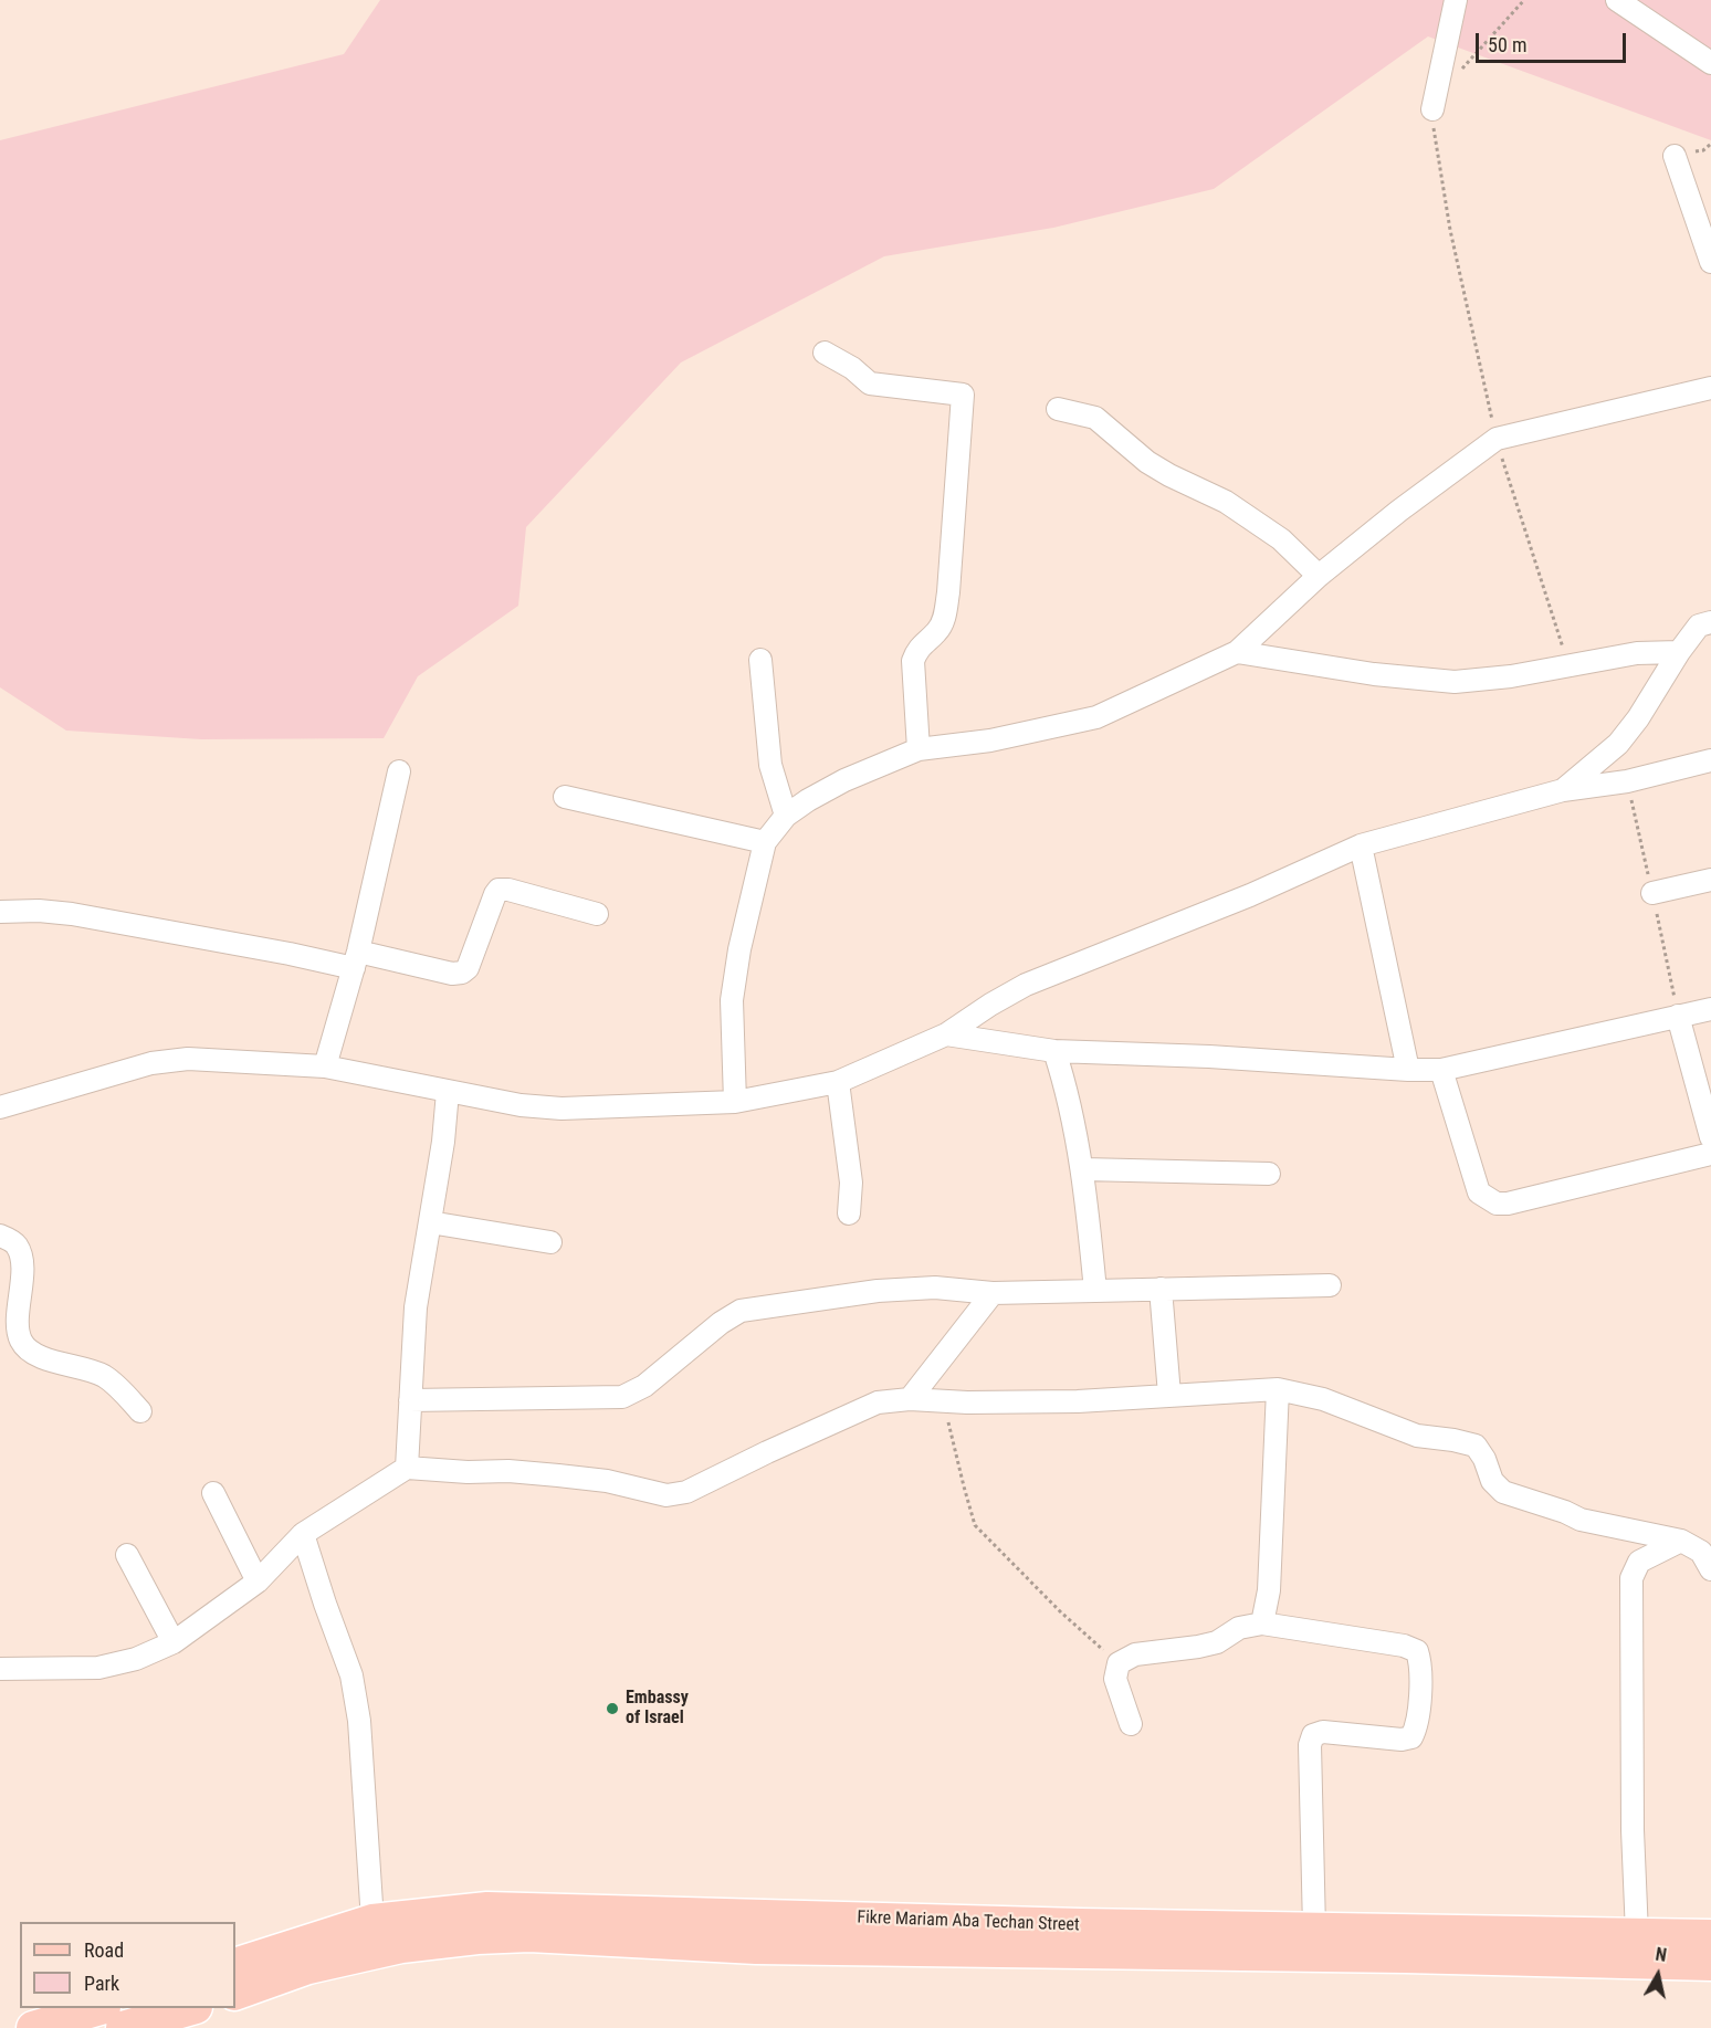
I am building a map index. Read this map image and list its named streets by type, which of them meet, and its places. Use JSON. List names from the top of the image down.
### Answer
{
  "streets": {
    "main road": ["Fikre Mariam Aba Techan Street"]
  },
  "places": ["Embassy of Israel"],
  "legend": ["Road", "Park"],
  "scale_bar": "50 m",
  "north": "top"
}
